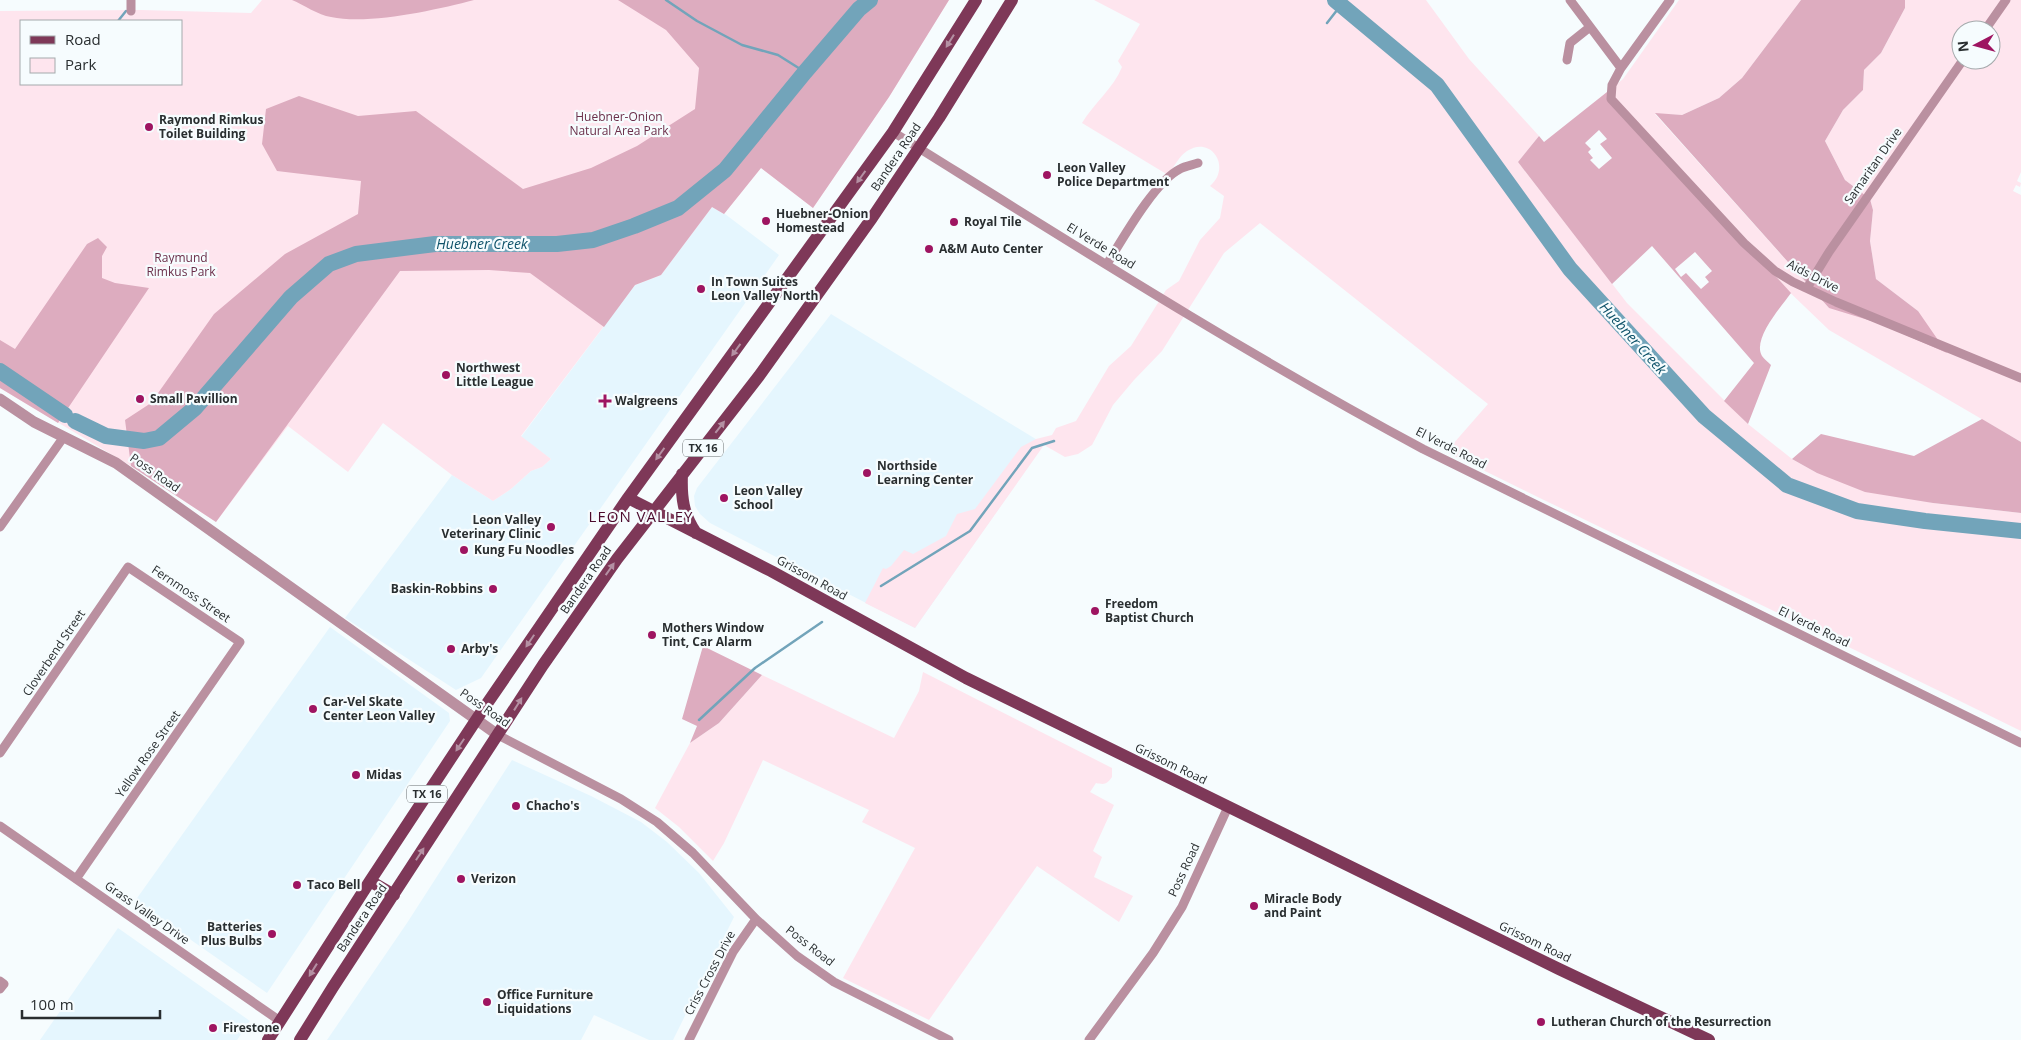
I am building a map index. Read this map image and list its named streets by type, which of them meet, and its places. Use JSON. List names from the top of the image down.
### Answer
{
  "streets": {
    "main road": ["Bandera Road", "TX 16", "Grissom Road"],
    "street": [
      "Samaritan Drive",
      "El Verde Road",
      "Aids Drive",
      "Poss Road",
      "Fernmoss Street",
      "Cloverbend Street",
      "Yellow Rose Street",
      "Grass Valley Drive",
      "Criss Cross Drive"
    ]
  },
  "crossings": [
    ["Bandera Road", "El Verde Road"],
    ["Bandera Road", "Poss Road"],
    ["Bandera Road", "Grissom Road"],
    ["Bandera Road", "Grass Valley Drive"],
    ["Samaritan Drive", "Aids Drive"],
    ["Poss Road", "Grissom Road"],
    ["Poss Road", "Criss Cross Drive"],
    ["Fernmoss Street", "Cloverbend Street"],
    ["Fernmoss Street", "Yellow Rose Street"],
    ["Yellow Rose Street", "Grass Valley Drive"]
  ],
  "districts": ["LEON VALLEY"],
  "water": ["Huebner Creek"],
  "parks": ["Huebner-Onion Natural Area Park", "Raymund Rimkus Park"],
  "places": {
    "other": [
      "Raymond Rimkus Toilet Building",
      "Leon Valley Police Department",
      "Huebner-Onion Homestead",
      "Royal Tile",
      "A&M Auto Center",
      "In Town Suites Leon Valley North",
      "Northwest Little League",
      "Small Pavillion",
      "Northside Learning Center",
      "Leon Valley School",
      "Leon Valley Veterinary Clinic",
      "Kung Fu Noodles",
      "Baskin-Robbins",
      "Freedom Baptist Church",
      "Mothers Window Tint, Car Alarm",
      "Arby's",
      "Car-Vel Skate Center Leon Valley",
      "Midas",
      "Chacho's",
      "Verizon",
      "Taco Bell",
      "Miracle Body and Paint",
      "Batteries Plus Bulbs",
      "Office Furniture Liquidations",
      "Lutheran Church of the Resurrection",
      "Firestone"
    ],
    "health": ["Walgreens"]
  },
  "legend": ["Road", "Park"],
  "scale_bar": "100 m",
  "north": "left"
}
